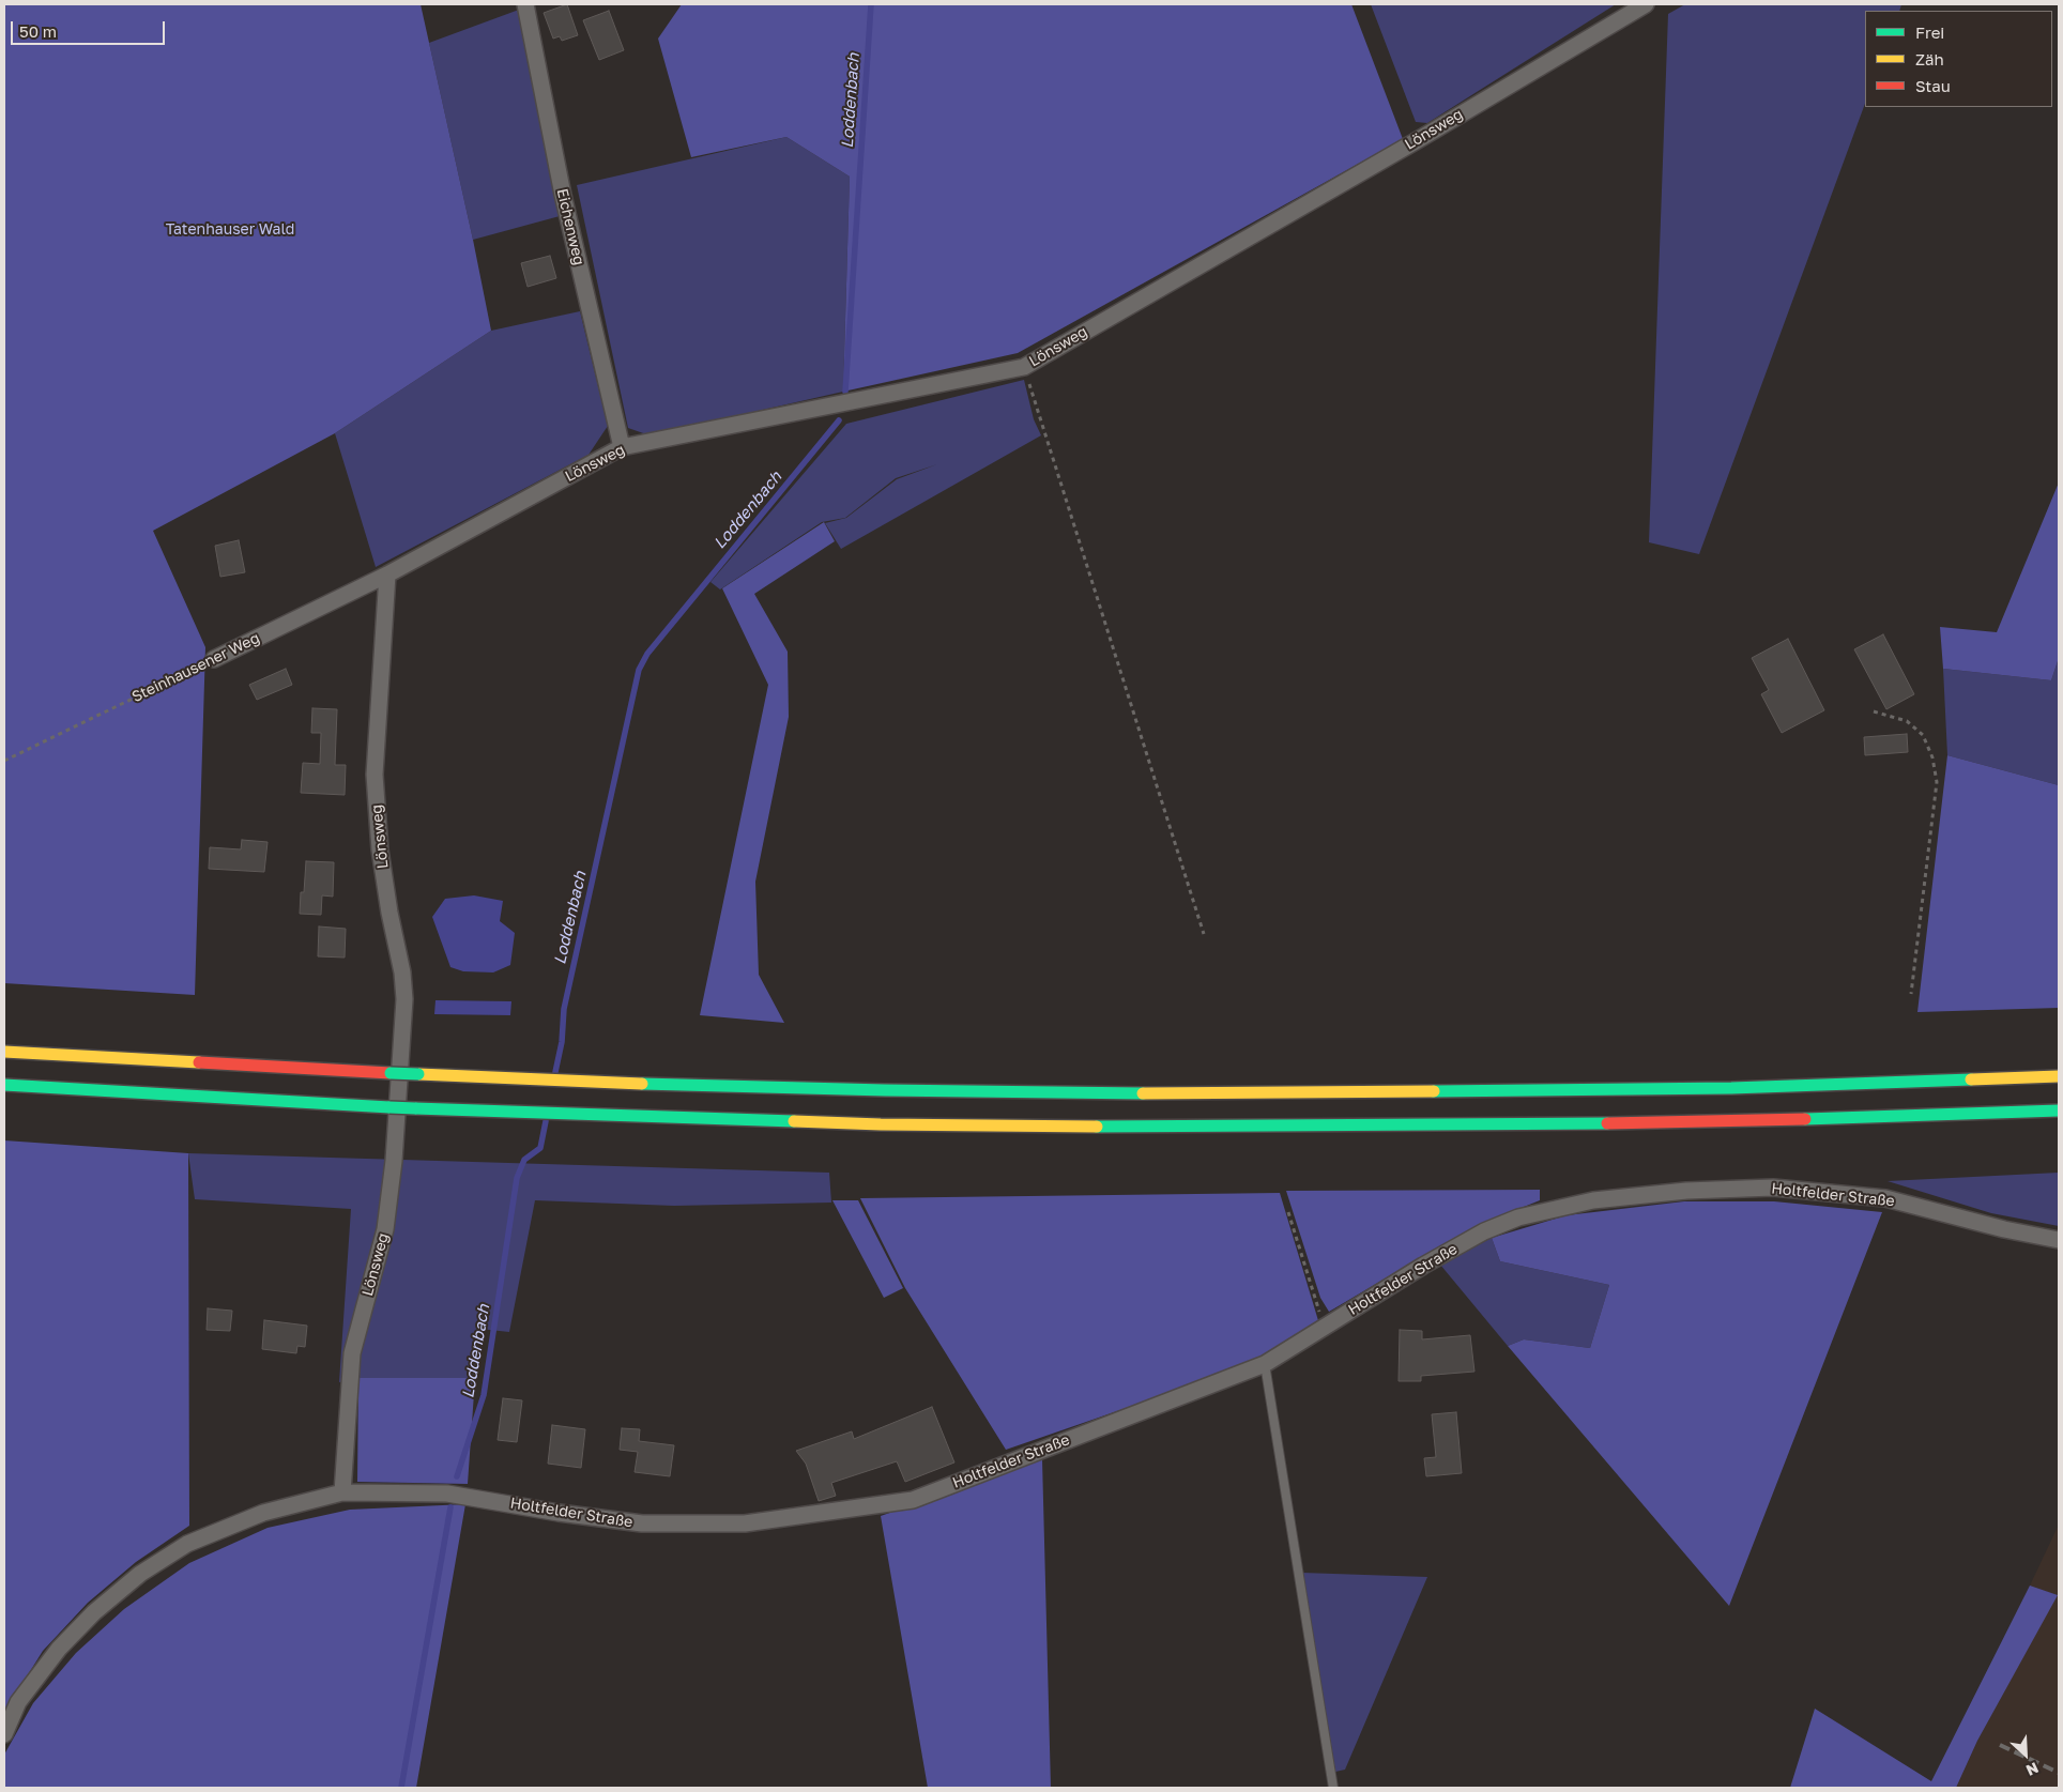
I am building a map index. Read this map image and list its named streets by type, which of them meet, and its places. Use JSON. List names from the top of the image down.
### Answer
{
  "streets": {
    "street": [
      "Lönsweg",
      "Eichenweg",
      "Steinhausener Weg",
      "Holtfelder Straße"
    ]
  },
  "crossings": [
    ["Lönsweg", "Eichenweg"],
    ["Lönsweg", "Steinhausener Weg"],
    ["Lönsweg", "Holtfelder Straße"]
  ],
  "water": ["Loddenbach"],
  "parks": ["Tatenhauser Wald"],
  "legend": ["Frei", "Zäh", "Stau"],
  "scale_bar": "50 m",
  "north": "bottom right"
}
